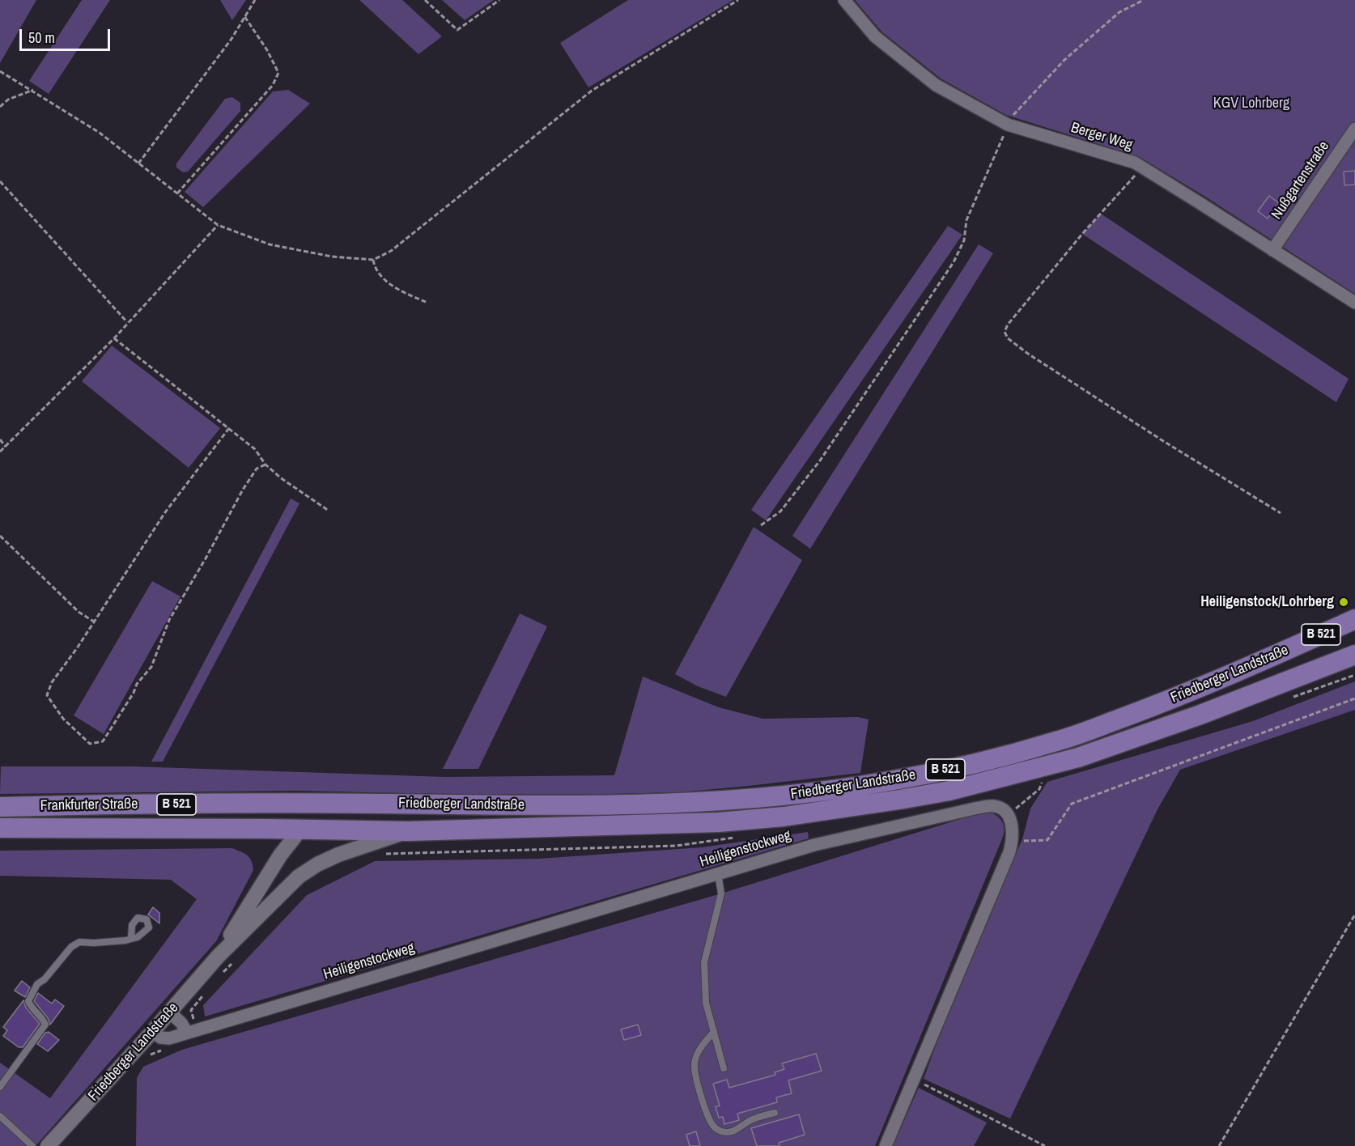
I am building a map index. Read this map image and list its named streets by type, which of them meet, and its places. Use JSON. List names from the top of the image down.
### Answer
{
  "streets": {
    "main road": ["B 521", "Friedberger Landstraße", "Frankfurter Straße"],
    "street": ["Berger Weg", "Nußgartenstraße", "Heiligenstockweg"]
  },
  "crossings": [
    ["Berger Weg", "Nußgartenstraße"],
    ["Friedberger Landstraße", "Frankfurter Straße"],
    ["Friedberger Landstraße", "Heiligenstockweg"]
  ],
  "parks": ["KGV Lohrberg"],
  "places": ["Heiligenstock/Lohrberg"],
  "scale_bar": "50 m"
}
